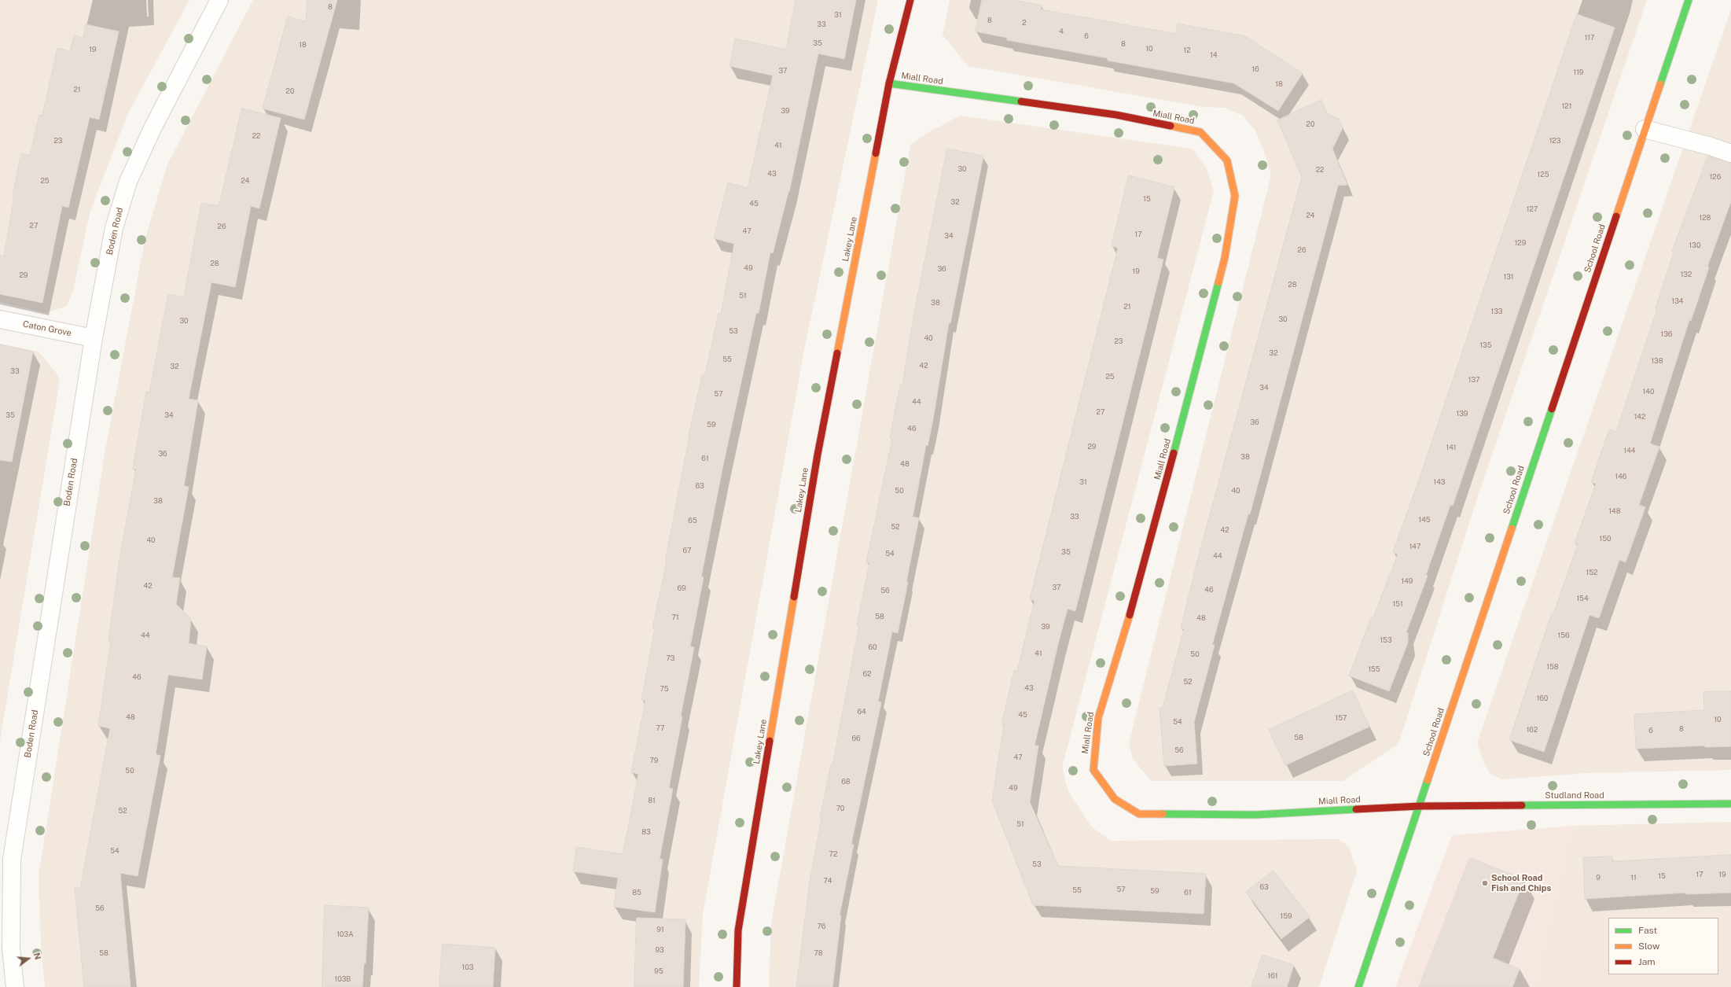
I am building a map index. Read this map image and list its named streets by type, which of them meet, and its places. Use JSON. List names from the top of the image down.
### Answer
{
  "streets": {
    "street": [
      "Miall Road",
      "Boden Road",
      "Lakey Lane",
      "School Road",
      "Caton Grove",
      "Studland Road"
    ]
  },
  "crossings": [
    ["Miall Road", "Lakey Lane"],
    ["Miall Road", "School Road"],
    ["Miall Road", "Studland Road"],
    ["Boden Road", "Caton Grove"],
    ["School Road", "Studland Road"]
  ],
  "places": ["School Road Fish and Chips"],
  "house_numbers": [
    "8",
    "31",
    "8",
    "2",
    "33",
    "4",
    "6",
    "117",
    "35",
    "8",
    "18",
    "10",
    "19",
    "12",
    "14",
    "16",
    "37",
    "119",
    "18",
    "21",
    "20",
    "121",
    "39",
    "20",
    "22",
    "23",
    "123",
    "41",
    "30",
    "22",
    "43",
    "125",
    "126",
    "25",
    "24",
    "15",
    "32",
    "45",
    "127",
    "24",
    "128",
    "27",
    "26",
    "47",
    "17",
    "34",
    "129",
    "130",
    "26",
    "28",
    "49",
    "36",
    "19",
    "132",
    "29",
    "131",
    "28",
    "51",
    "134",
    "38",
    "21",
    "133",
    "30",
    "30",
    "53",
    "136",
    "40",
    "23",
    "135",
    "32",
    "55",
    "138",
    "42",
    "32",
    "33",
    "25",
    "137",
    "34",
    "140",
    "57",
    "44",
    "27",
    "139",
    "35",
    "34",
    "142",
    "36",
    "59",
    "46",
    "29",
    "141",
    "144",
    "36",
    "38",
    "61",
    "48",
    "146",
    "31",
    "143",
    "63",
    "50",
    "40",
    "38",
    "148",
    "33",
    "145",
    "65",
    "52",
    "42",
    "150",
    "40",
    "147",
    "67",
    "35",
    "54",
    "44",
    "152",
    "149",
    "42",
    "37",
    "69",
    "46",
    "56",
    "154",
    "151",
    "58",
    "71",
    "48",
    "39",
    "44",
    "156",
    "153",
    "60",
    "41",
    "50",
    "73",
    "158",
    "155",
    "62",
    "46",
    "52",
    "43",
    "75",
    "160",
    "64",
    "45",
    "48",
    "157",
    "10",
    "54",
    "77",
    "8",
    "162",
    "6",
    "58",
    "66",
    "56",
    "47",
    "79",
    "50",
    "68",
    "49",
    "81",
    "70",
    "52",
    "51",
    "83",
    "54",
    "72",
    "53",
    "17",
    "19",
    "15",
    "9",
    "11",
    "74",
    "63",
    "57",
    "55",
    "59",
    "85",
    "61",
    "56",
    "159",
    "76",
    "91",
    "103A",
    "93",
    "58",
    "78",
    "103",
    "95",
    "161",
    "103B"
  ],
  "legend": ["Fast", "Slow", "Jam"],
  "north": "right"
}
